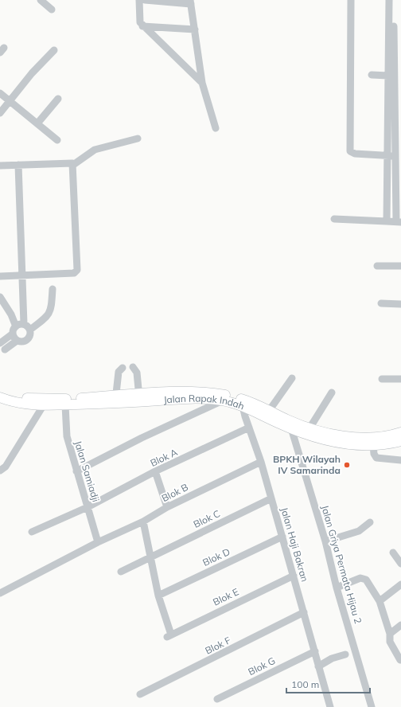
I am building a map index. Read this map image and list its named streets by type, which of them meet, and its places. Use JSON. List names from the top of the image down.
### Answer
{
  "streets": {
    "main road": ["Jalan Rapak Indah"],
    "street": [
      "Blok A",
      "Jalan Samiadji",
      "Blok B",
      "Blok C",
      "Jalan Haji Bakran",
      "Blok D",
      "Jalan Griya Permata Hijau 2",
      "Blok E",
      "Blok F",
      "Blok G"
    ]
  },
  "crossings": [
    ["Jalan Rapak Indah", "Jalan Samiadji"],
    ["Jalan Rapak Indah", "Jalan Haji Bakran"],
    ["Jalan Rapak Indah", "Jalan Griya Permata Hijau 2"],
    ["Blok A", "Jalan Samiadji"],
    ["Blok A", "Jalan Haji Bakran"],
    ["Jalan Samiadji", "Blok B"],
    ["Blok B", "Jalan Haji Bakran"],
    ["Blok C", "Jalan Haji Bakran"],
    ["Jalan Haji Bakran", "Blok D"],
    ["Jalan Haji Bakran", "Blok E"],
    ["Jalan Haji Bakran", "Blok F"],
    ["Jalan Haji Bakran", "Blok G"],
    ["Blok D", "Blok E"]
  ],
  "places": ["BPKH Wilayah IV Samarinda"],
  "scale_bar": "100 m"
}
